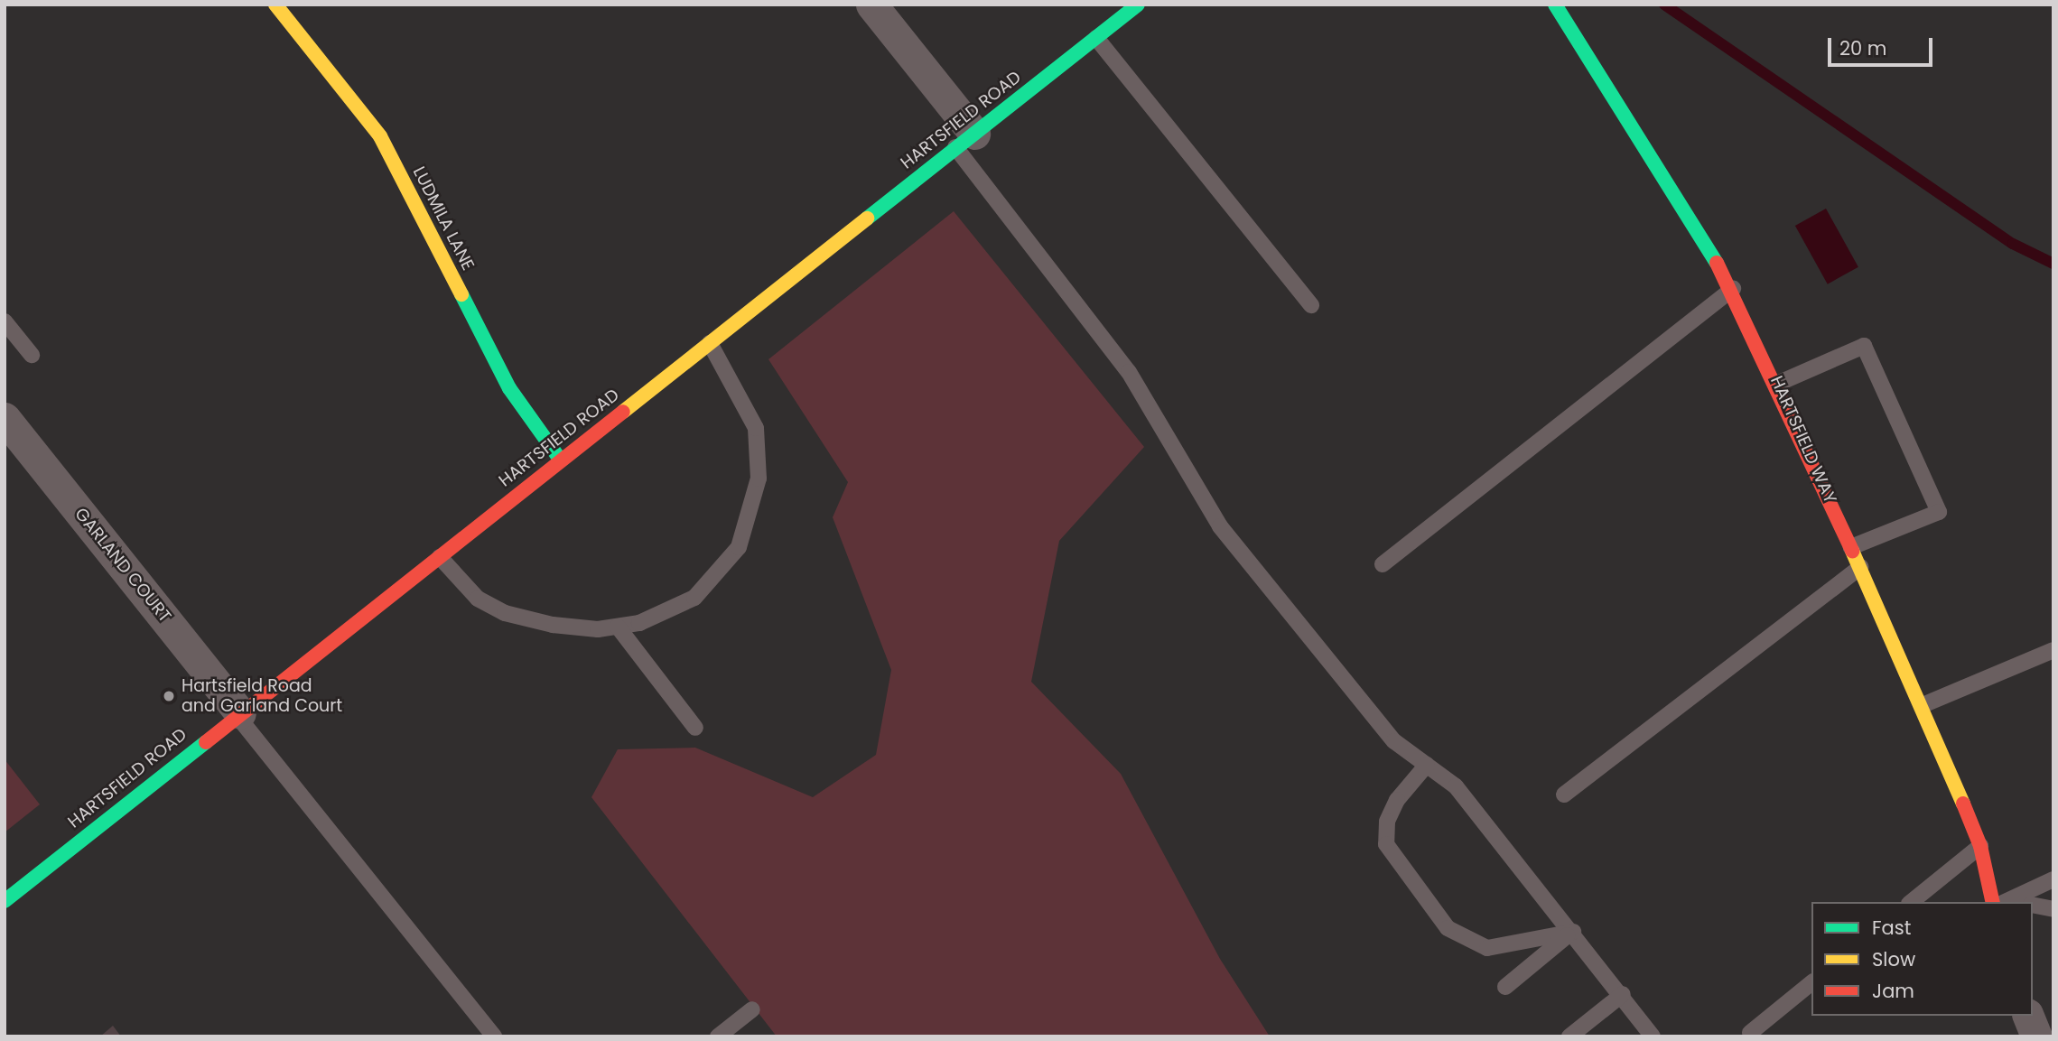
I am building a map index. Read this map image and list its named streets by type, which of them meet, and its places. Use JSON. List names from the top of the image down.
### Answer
{
  "streets": {
    "street": [
      "HARTSFIELD ROAD",
      "LUDMILA LANE",
      "HARTSFIELD WAY",
      "GARLAND COURT"
    ]
  },
  "crossings": [
    ["HARTSFIELD ROAD", "LUDMILA LANE"],
    ["HARTSFIELD ROAD", "GARLAND COURT"]
  ],
  "places": ["Hartsfield Road and Garland Court"],
  "legend": ["Fast", "Slow", "Jam"],
  "scale_bar": "20 m"
}
